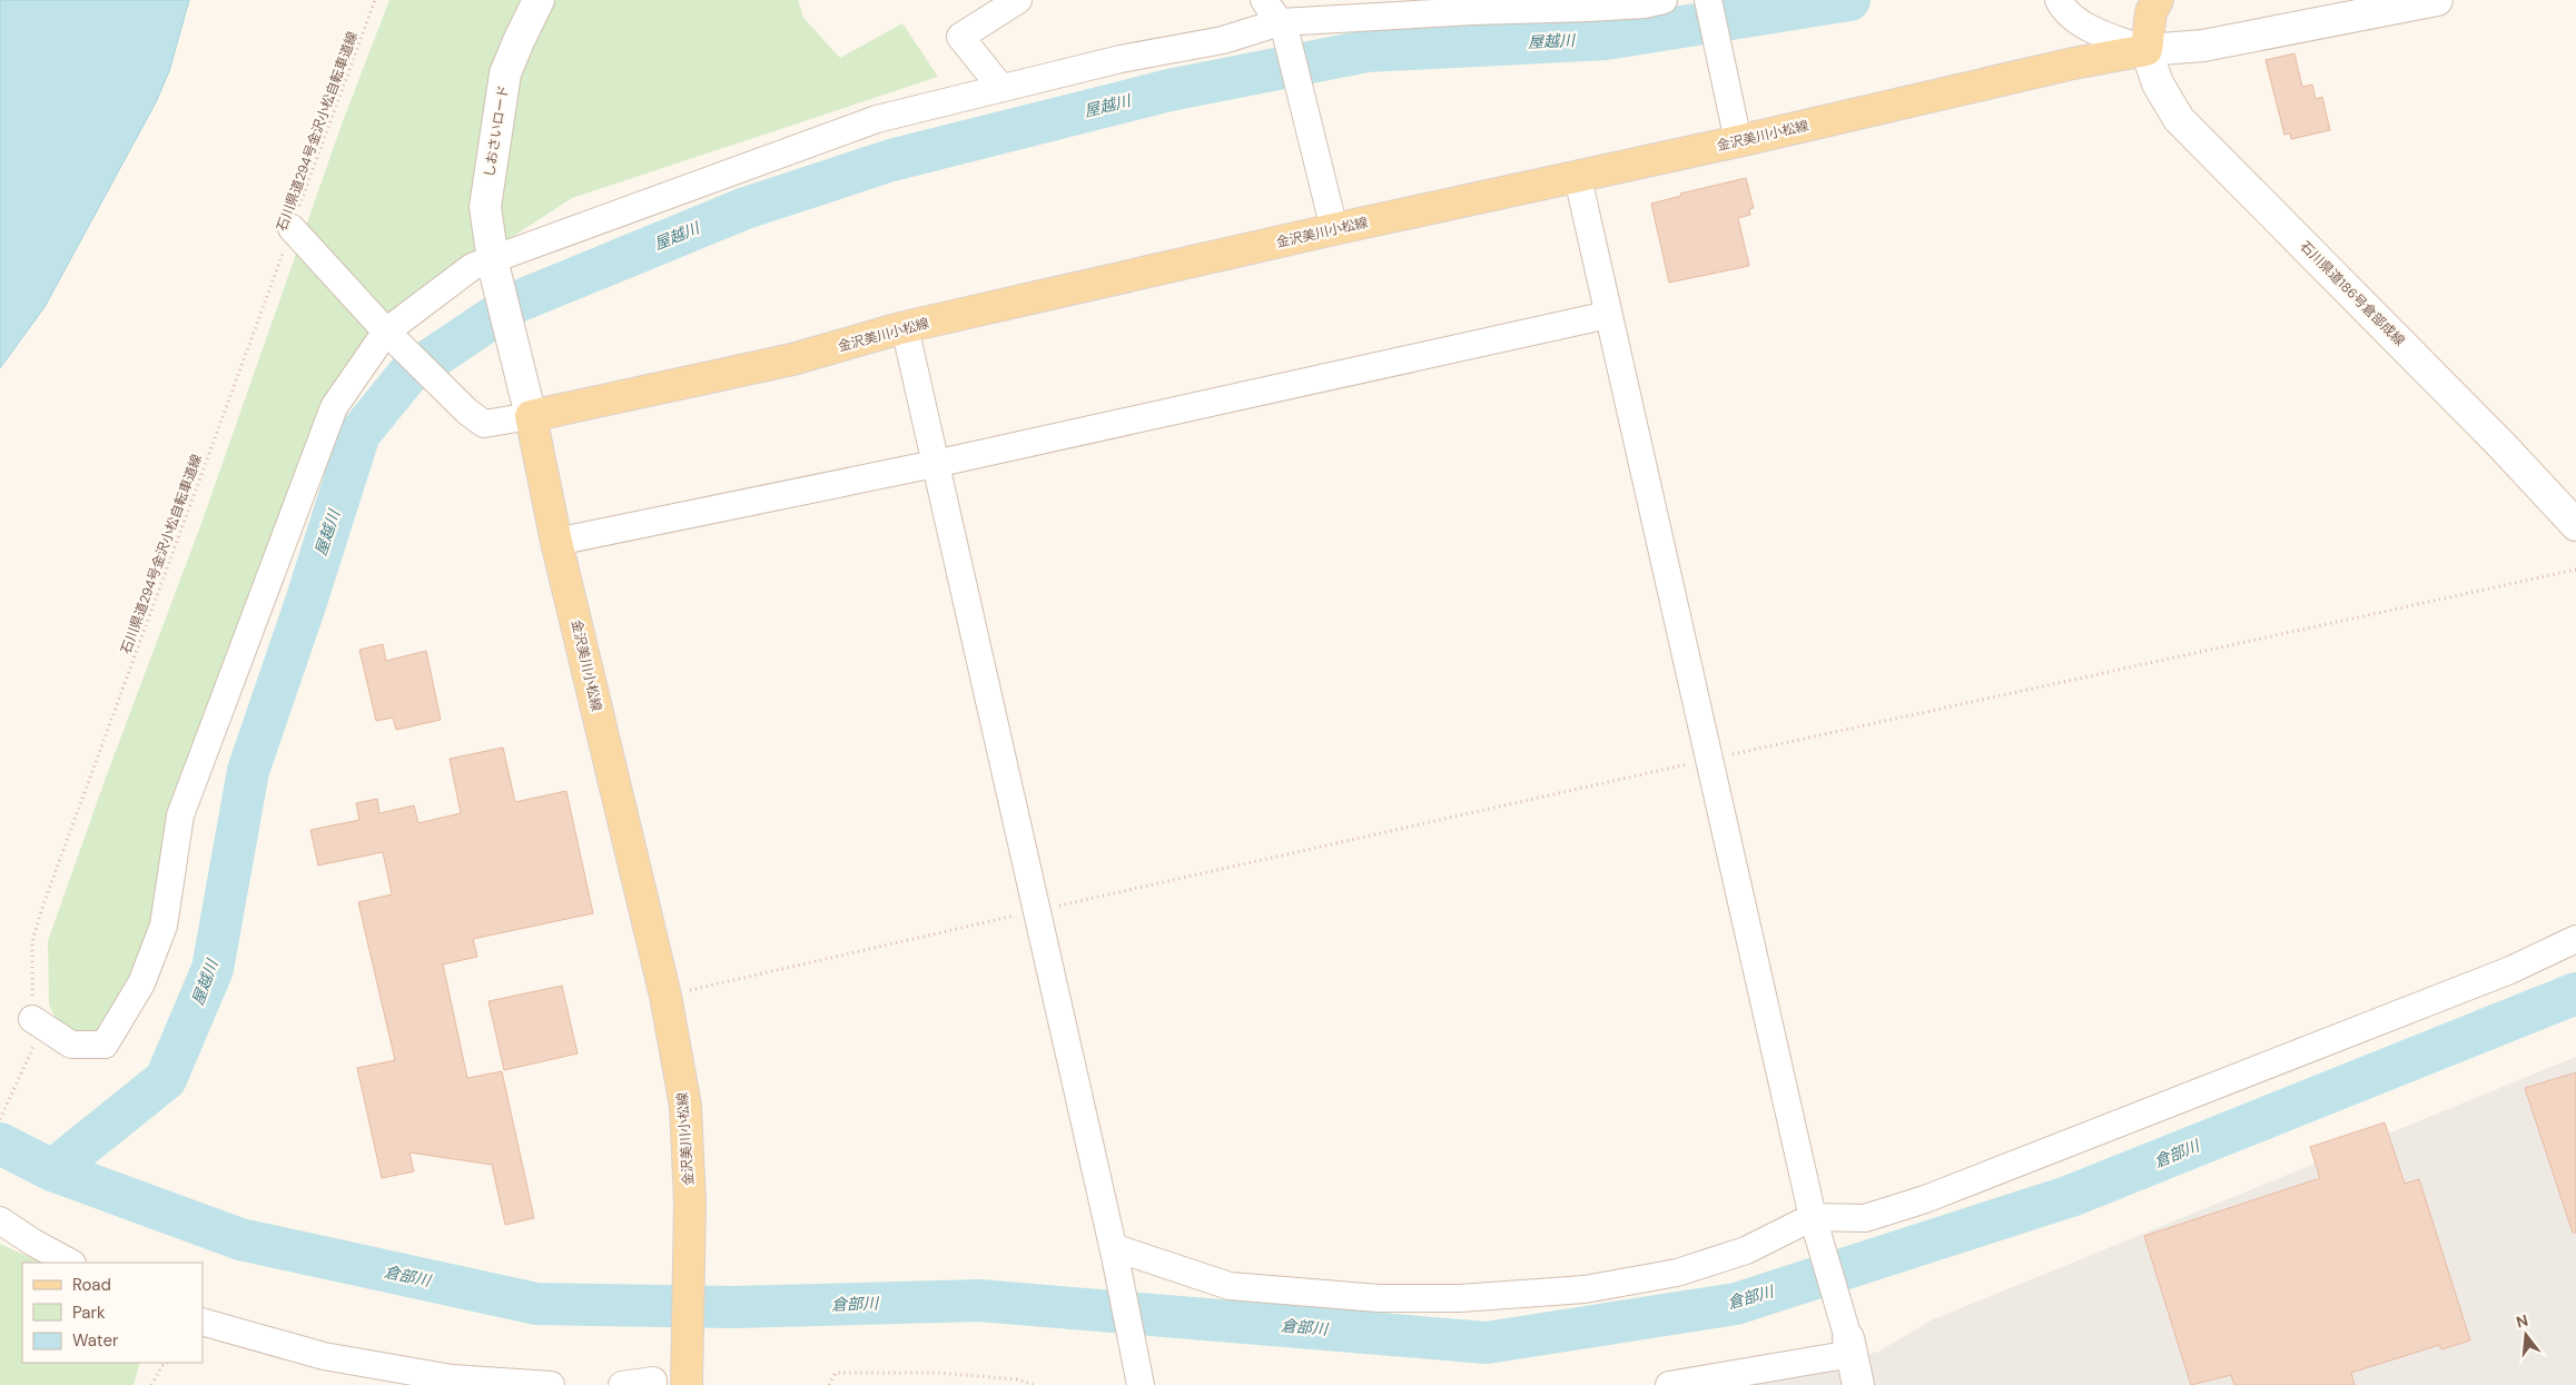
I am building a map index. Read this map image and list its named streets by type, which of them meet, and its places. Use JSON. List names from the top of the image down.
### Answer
{
  "streets": {
    "main road": ["金沢美川小松線"],
    "street": ["しおさいロード", "石川県道186号倉部成線"],
    "path": ["石川県道294号金沢小松自転車道線"]
  },
  "crossings": [
    ["しおさいロード", "金沢美川小松線"],
    ["金沢美川小松線", "石川県道186号倉部成線"]
  ],
  "water": ["屋越川", "倉部川"],
  "legend": ["Road", "Park", "Water"],
  "north": "top"
}
